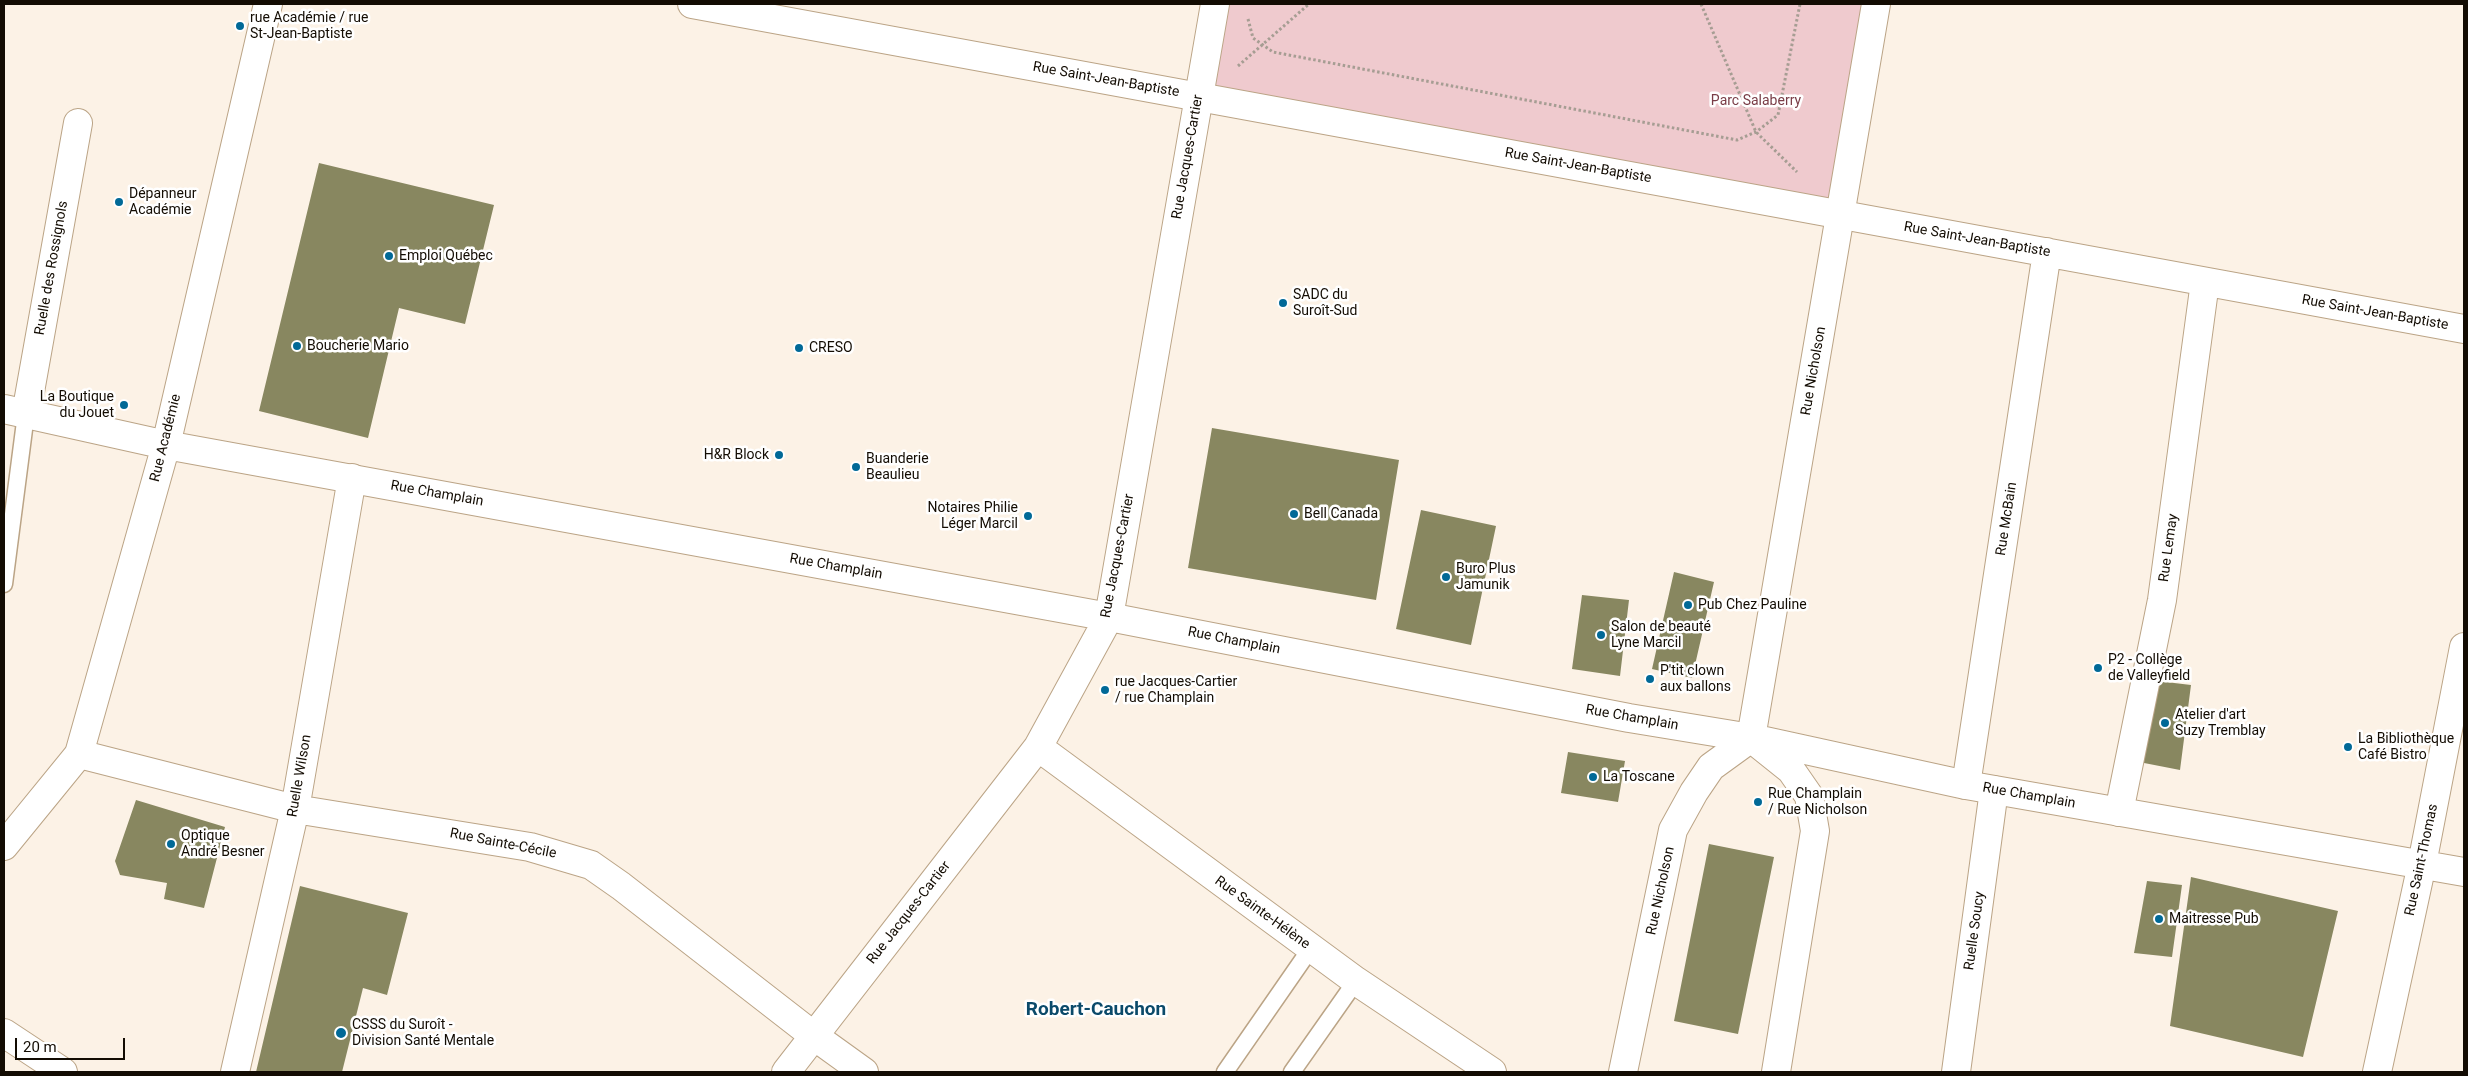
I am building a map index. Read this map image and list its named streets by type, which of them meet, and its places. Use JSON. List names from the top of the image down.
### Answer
{
  "streets": {
    "street": [
      "Rue Saint-Jean-Baptiste",
      "Rue Jacques-Cartier",
      "Ruelle des Rossignols",
      "Rue Nicholson",
      "Rue Académie",
      "Rue Champlain",
      "Rue McBain",
      "Rue Lemay",
      "Ruelle Wilson",
      "Rue Sainte-Cécile",
      "Rue Saint-Thomas",
      "Rue Sainte-Hélène",
      "Ruelle Soucy"
    ]
  },
  "crossings": [
    ["Rue Saint-Jean-Baptiste", "Rue Jacques-Cartier"],
    ["Rue Saint-Jean-Baptiste", "Rue Nicholson"],
    ["Rue Saint-Jean-Baptiste", "Rue McBain"],
    ["Rue Saint-Jean-Baptiste", "Rue Lemay"],
    ["Rue Jacques-Cartier", "Rue Champlain"],
    ["Rue Jacques-Cartier", "Rue Sainte-Cécile"],
    ["Rue Jacques-Cartier", "Rue Sainte-Hélène"],
    ["Ruelle des Rossignols", "Rue Champlain"],
    ["Rue Nicholson", "Rue Champlain"],
    ["Rue Académie", "Rue Champlain"],
    ["Rue Académie", "Rue Sainte-Cécile"],
    ["Rue Champlain", "Rue McBain"],
    ["Rue Champlain", "Rue Lemay"],
    ["Rue Champlain", "Ruelle Wilson"],
    ["Rue Champlain", "Rue Saint-Thomas"],
    ["Rue Champlain", "Ruelle Soucy"],
    ["Ruelle Wilson", "Rue Sainte-Cécile"]
  ],
  "districts": ["Robert-Cauchon"],
  "parks": ["Parc Salaberry"],
  "places": [
    "rue Académie / rue St-Jean-Baptiste",
    "Dépanneur Académie",
    "Emploi Québec",
    "SADC du Suroît-Sud",
    "Boucherie Mario",
    "CRESO",
    "La Boutique du Jouet",
    "H&R Block",
    "Buanderie Beaulieu",
    "Bell Canada",
    "Notaires Philie Léger Marcil",
    "Buro Plus Jamunik",
    "Pub Chez Pauline",
    "Salon de beauté Lyne Marcil",
    "P2 - Collège de Valleyfield",
    "P'tit clown aux ballons",
    "rue Jacques-Cartier / rue Champlain",
    "Atelier d'art Suzy Tremblay",
    "La Bibliothèque Café Bistro",
    "La Toscane",
    "Rue Champlain / Rue Nicholson",
    "Optique André Besner",
    "Maitresse Pub",
    "CSSS du Suroît - Division Santé Mentale"
  ],
  "scale_bar": "20 m"
}
